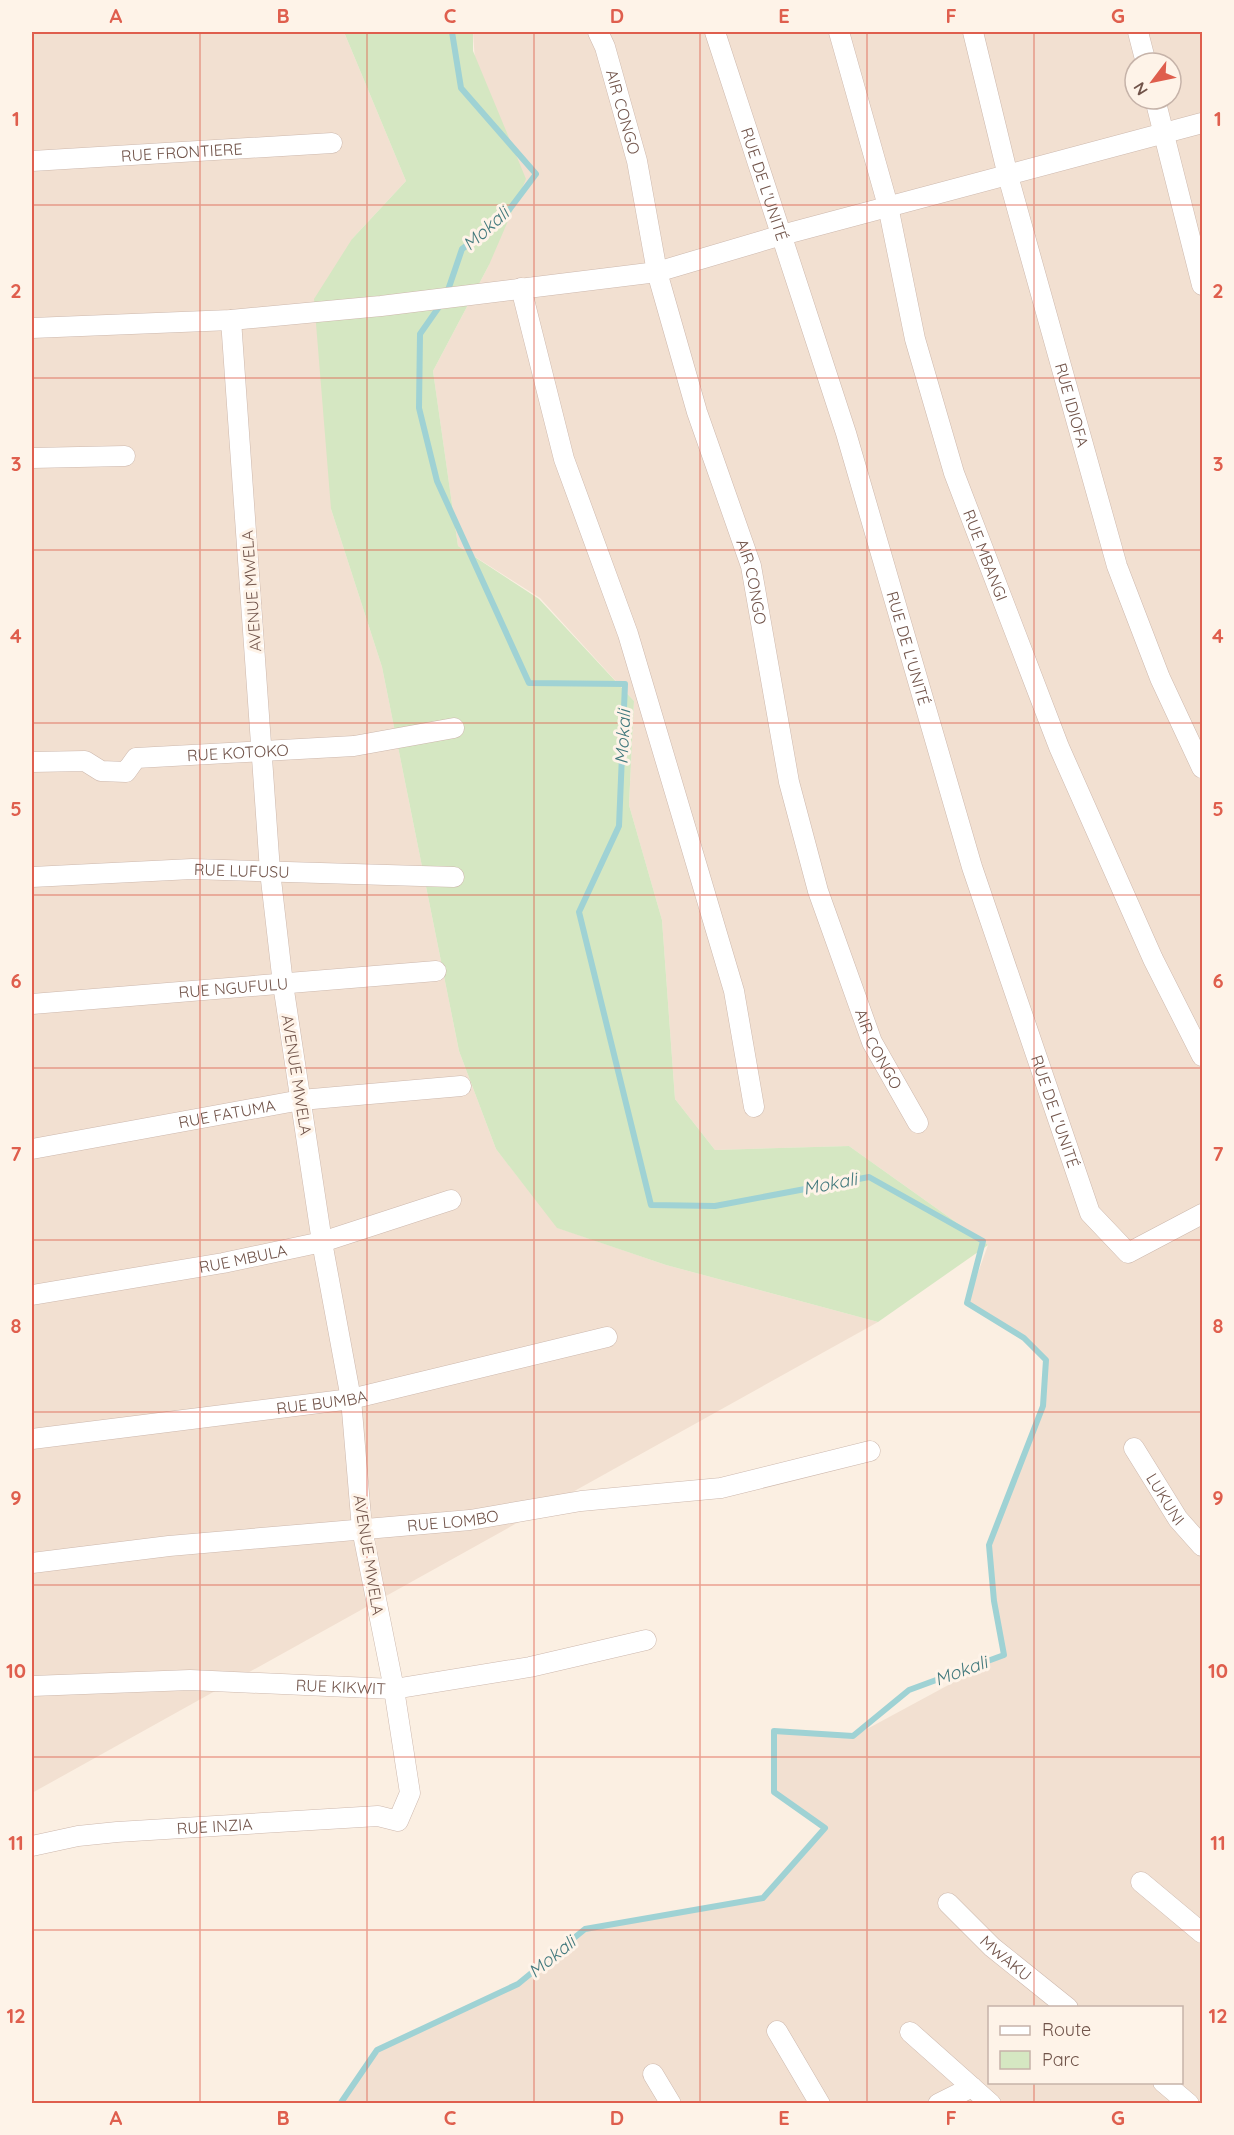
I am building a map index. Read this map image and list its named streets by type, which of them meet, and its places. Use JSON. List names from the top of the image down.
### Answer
{
  "streets": {
    "street": [
      "AIR CONGO",
      "RUE FRONTIERE",
      "RUE DE L'UNITÉ",
      "RUE IDIOFA",
      "RUE MBANGI",
      "AVENUE MWELA",
      "RUE KOTOKO",
      "RUE LUFUSU",
      "RUE NGUFULU",
      "RUE FATUMA",
      "RUE MBULA",
      "RUE BUMBA",
      "LUKUNI",
      "RUE LOMBO",
      "RUE KIKWIT",
      "RUE INZIA",
      "MWAKU"
    ]
  },
  "crossings": [
    ["AVENUE MWELA", "RUE KOTOKO"],
    ["AVENUE MWELA", "RUE LUFUSU"],
    ["AVENUE MWELA", "RUE NGUFULU"],
    ["AVENUE MWELA", "RUE FATUMA"],
    ["AVENUE MWELA", "RUE MBULA"],
    ["AVENUE MWELA", "RUE BUMBA"],
    ["AVENUE MWELA", "RUE LOMBO"],
    ["AVENUE MWELA", "RUE KIKWIT"],
    ["AVENUE MWELA", "RUE INZIA"]
  ],
  "water": ["Mokali"],
  "legend": ["Route", "Parc"],
  "north": "bottom left",
  "grid": {
    "columns": [
      "A",
      "B",
      "C",
      "D",
      "E",
      "F",
      "G"
    ],
    "rows": [
      "1",
      "2",
      "3",
      "4",
      "5",
      "6",
      "7",
      "8",
      "9",
      "10",
      "11",
      "12"
    ]
  }
}
